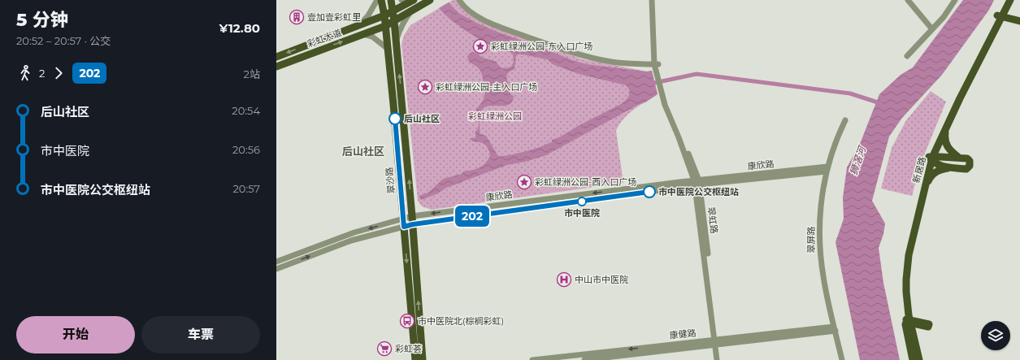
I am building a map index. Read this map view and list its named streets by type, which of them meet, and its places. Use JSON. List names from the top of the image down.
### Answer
{
  "streets": {
    "main road": ["彩虹大道", "新居路", "翠沙路"],
    "street": [
      "康欣路",
      "翠虹路",
      "翠屏路",
      "康健路"
    ]
  },
  "crossings": [
    ["彩虹大道", "翠沙路"],
    ["康欣路", "翠沙路"],
    ["康欣路", "翠虹路"],
    ["康欣路", "翠屏路"],
    ["翠虹路", "康健路"],
    ["翠屏路", "康健路"]
  ],
  "districts": ["后山社区"],
  "water": ["狮滘河"],
  "parks": ["彩虹绿洲公园"],
  "places": {
    "building": ["壹加壹彩虹里"],
    "place": ["彩虹绿洲公园-东入口广场", "彩虹绿洲公园-主入口广场", "彩虹绿洲公园-西入口广场"],
    "other": ["后山社区", "市中医院公交枢纽站", "市中医院"],
    "hospital": ["中山市中医院"],
    "bus stop": ["市中医院北(棕榈彩虹)"],
    "supermarket": ["彩虹荟"]
  },
  "lines": ["bus line 202"],
  "page": {
    "heading": ["5 分钟", "20:52 – 20:57 · 公交", "¥12.80"],
    "on_map": "202",
    "legs": ["2", "202", "2站"],
    "list": [
      {
        "name": "后山社区",
        "value": "20:54"
      },
      {
        "name": "市中医院",
        "value": "20:56"
      },
      {
        "name": "市中医院公交枢纽站",
        "value": "20:57"
      }
    ],
    "buttons": ["开始", "车票"]
  }
}
